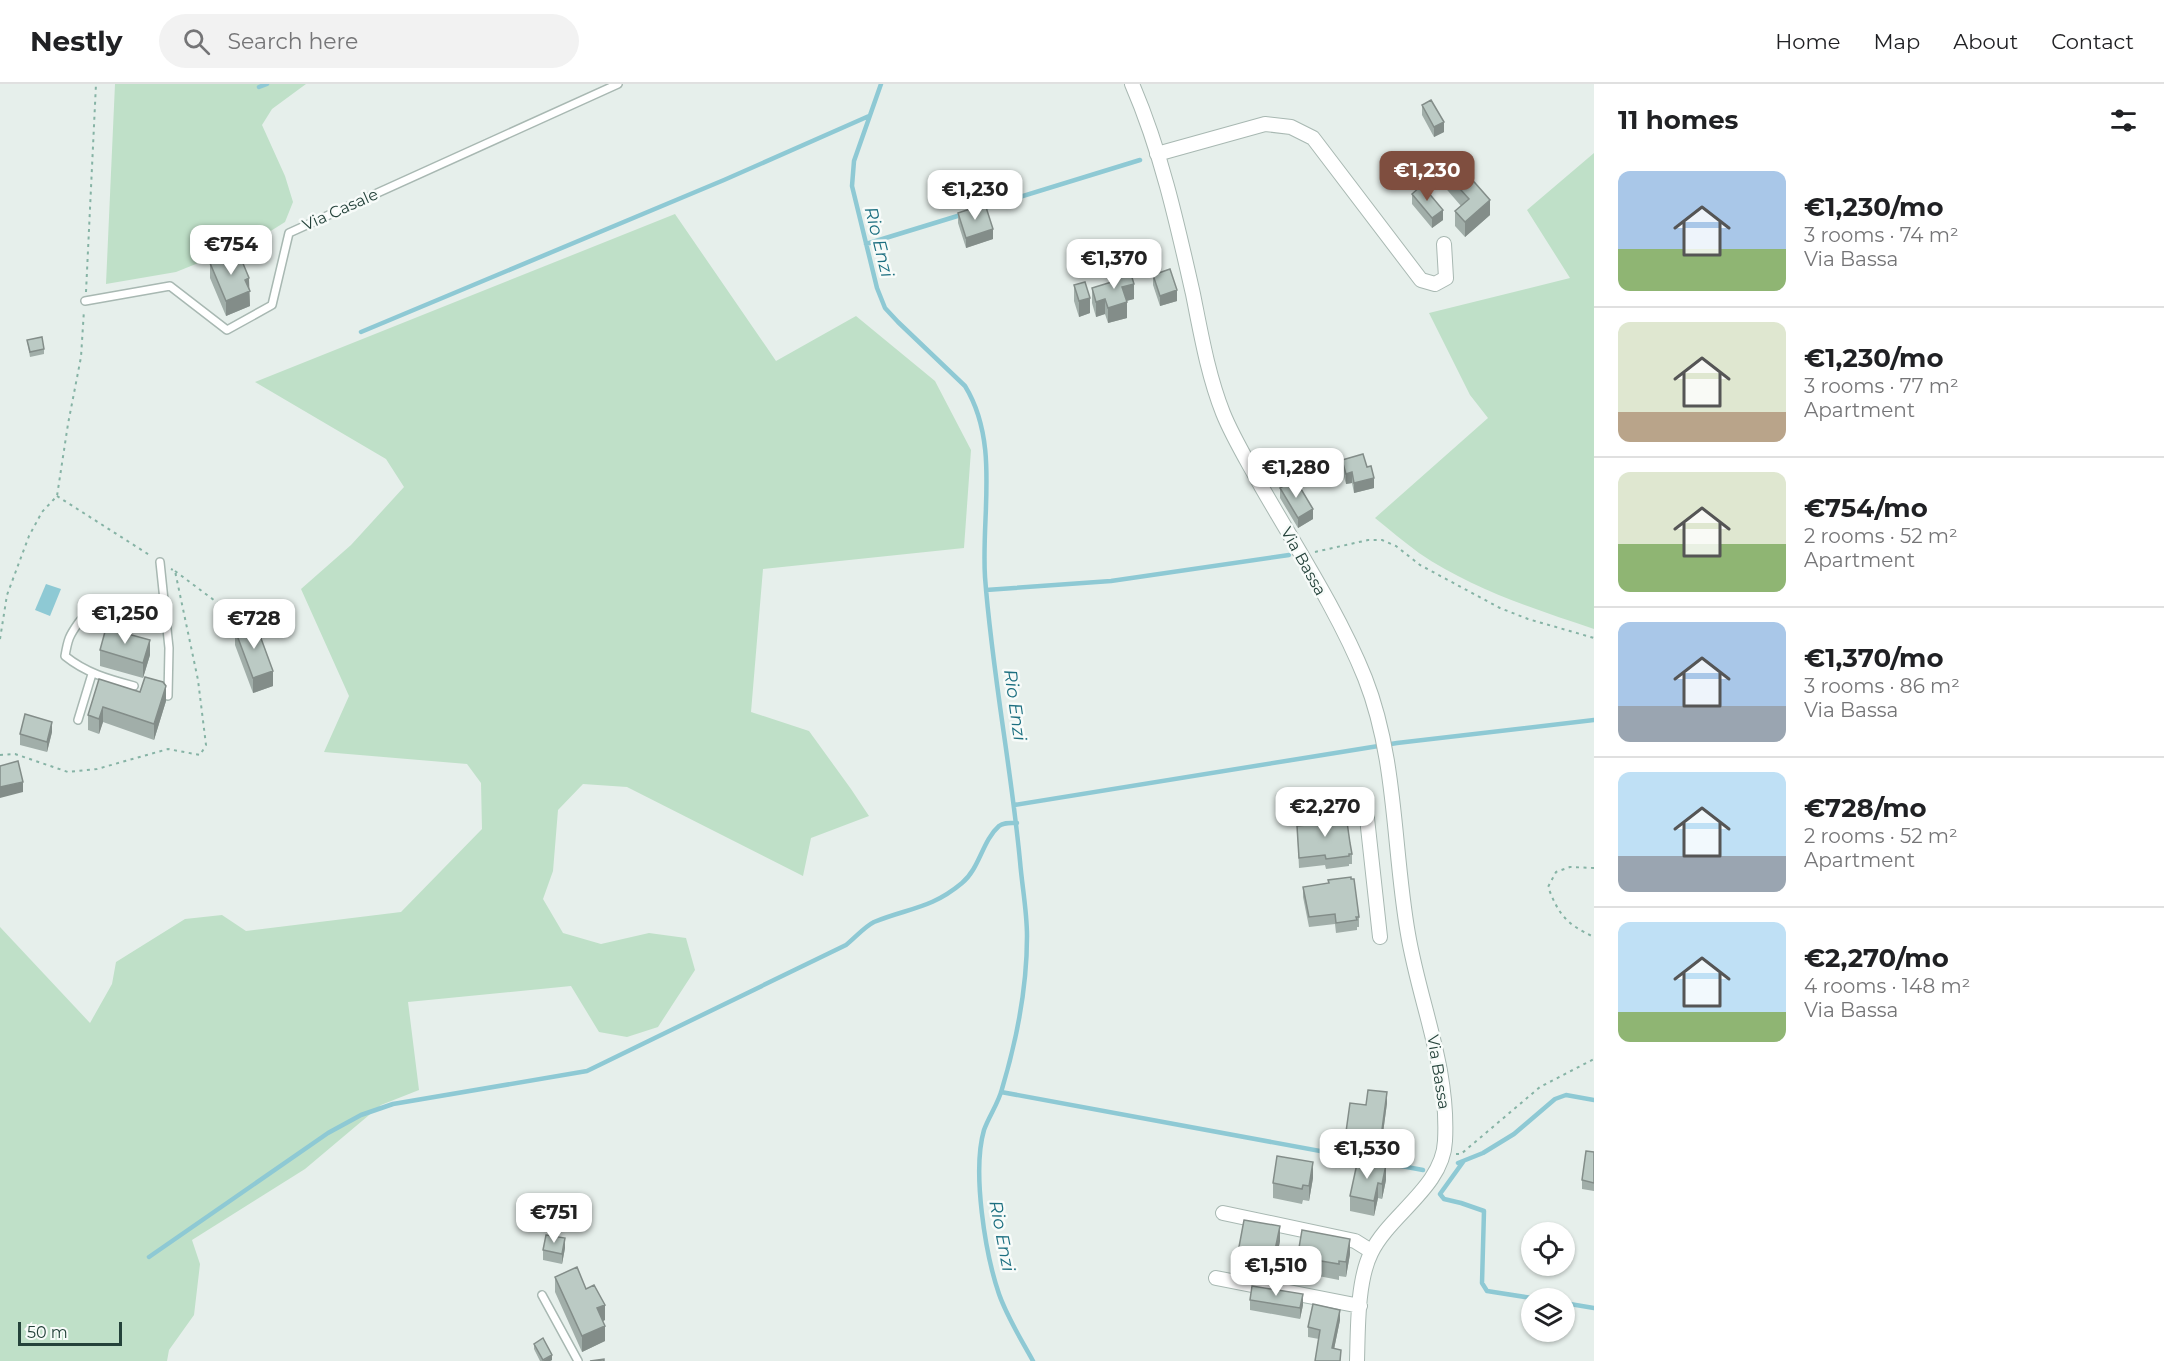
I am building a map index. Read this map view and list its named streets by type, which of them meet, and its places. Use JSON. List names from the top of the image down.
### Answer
{
  "streets": {
    "street": ["Via Bassa"],
    "lane": ["Via Casale"]
  },
  "water": ["Rio Enzi"],
  "scale_bar": "50 m",
  "page": {
    "header": "Nestly",
    "search": "Search here",
    "nav": [
      "Home",
      "Map",
      "About",
      "Contact"
    ],
    "heading": "11 homes",
    "price": [
      "€1,230",
      "€1,230",
      "€754",
      "€1,370",
      "€1,280",
      "€1,250",
      "€728",
      "€2,270",
      "€1,530",
      "€751",
      "€1,510"
    ],
    "list": [
      {
        "name": "€1,230/mo",
        "note": "3 rooms · 74 m² · Via Bassa"
      },
      {
        "name": "€1,230/mo",
        "note": "3 rooms · 77 m² · Apartment"
      },
      {
        "name": "€754/mo",
        "note": "2 rooms · 52 m² · Apartment"
      },
      {
        "name": "€1,370/mo",
        "note": "3 rooms · 86 m² · Via Bassa"
      },
      {
        "name": "€728/mo",
        "note": "2 rooms · 52 m² · Apartment"
      },
      {
        "name": "€2,270/mo",
        "note": "4 rooms · 148 m² · Via Bassa"
      }
    ],
    "scale": "50 m"
  }
}
